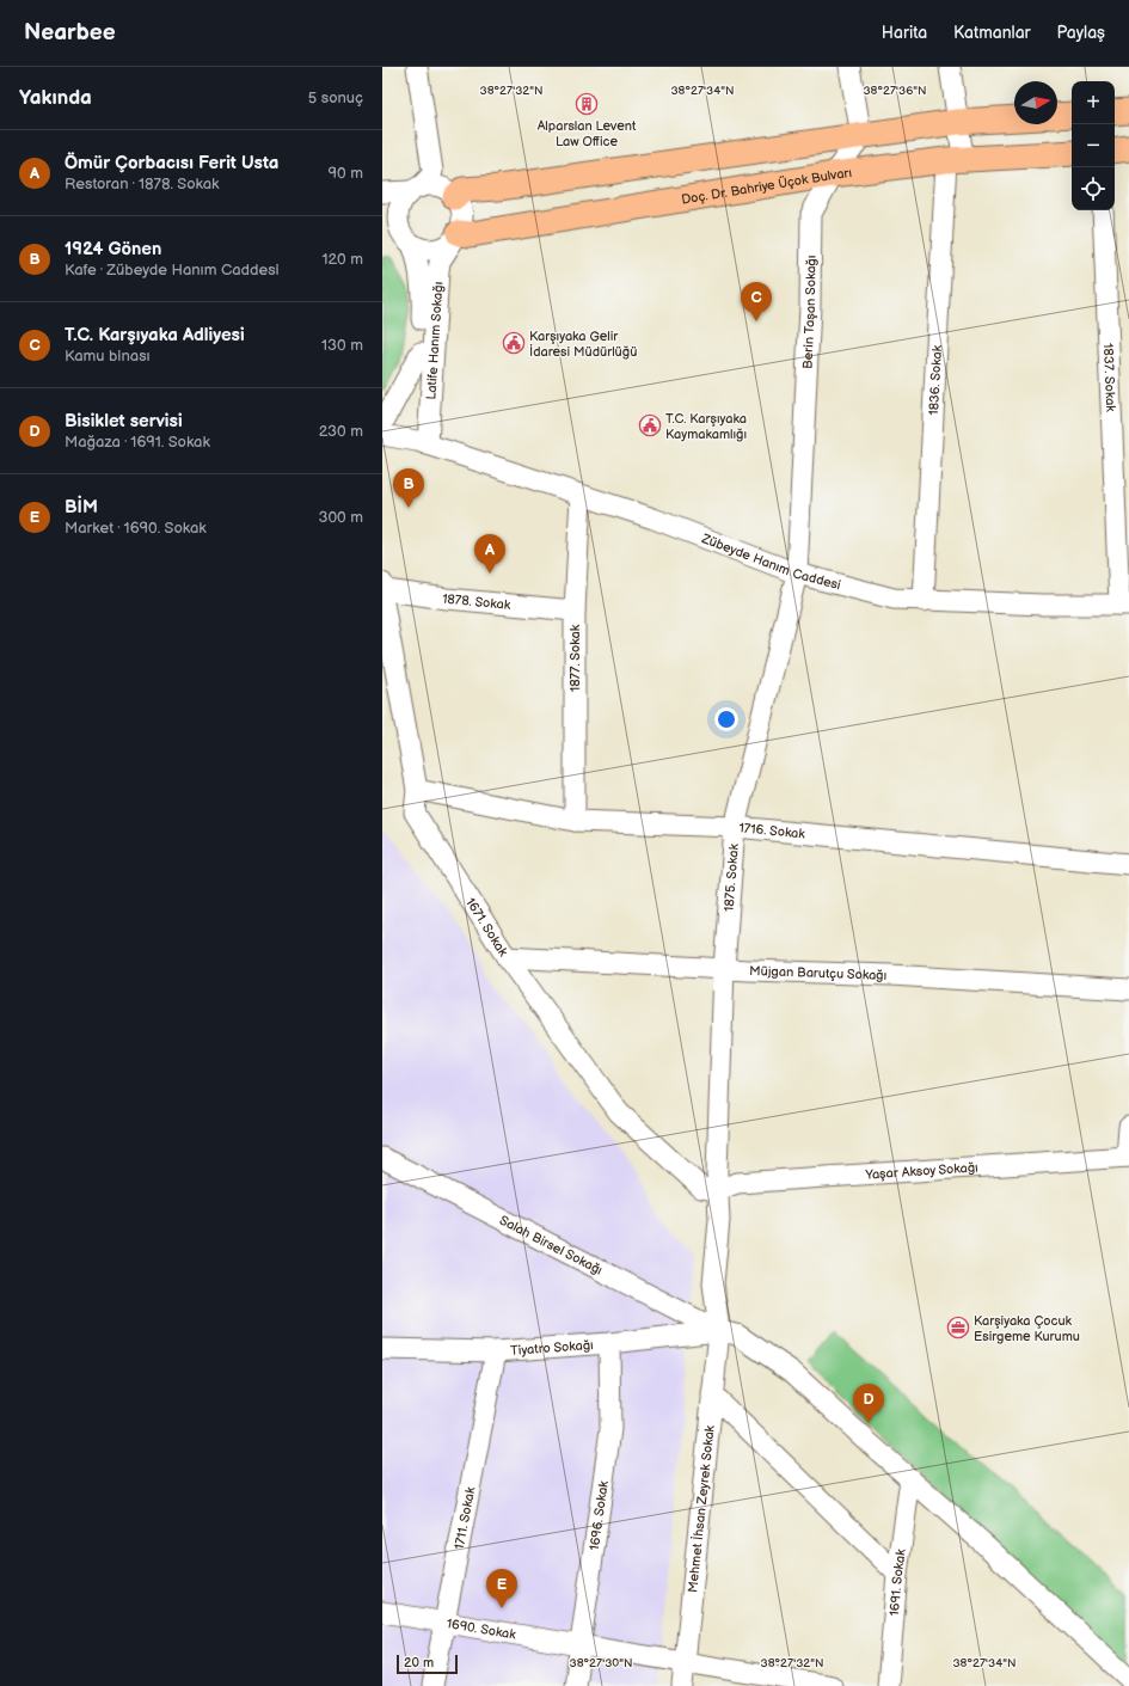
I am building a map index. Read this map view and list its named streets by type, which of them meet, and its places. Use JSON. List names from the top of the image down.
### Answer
{
  "streets": {
    "main road": ["Doç. Dr. Bahriye Üçok Bulvarı"],
    "street": [
      "Berin Taşan Sokağı",
      "Latife Hanım Sokağı",
      "1837. Sokak",
      "1836. Sokak",
      "Zübeyde Hanım Caddesi",
      "1878. Sokak",
      "1877. Sokak",
      "1716. Sokak",
      "1875. Sokak",
      "1671. Sokak",
      "Müjgan Barutçu Sokağı",
      "Yaşar Aksoy Sokağı",
      "Salah Birsel Sokağı",
      "Tiyatro Sokağı",
      "Mehmet İhsan Zeyrek Sokak",
      "1696. Sokak",
      "1711. Sokak",
      "1691. Sokak",
      "1690. Sokak"
    ]
  },
  "crossings": [
    ["Doç. Dr. Bahriye Üçok Bulvarı", "Berin Taşan Sokağı"],
    ["Doç. Dr. Bahriye Üçok Bulvarı", "Latife Hanım Sokağı"],
    ["Doç. Dr. Bahriye Üçok Bulvarı", "1836. Sokak"],
    ["Berin Taşan Sokağı", "Zübeyde Hanım Caddesi"],
    ["Berin Taşan Sokağı", "1875. Sokak"],
    ["Latife Hanım Sokağı", "Zübeyde Hanım Caddesi"],
    ["1837. Sokak", "Zübeyde Hanım Caddesi"],
    ["1836. Sokak", "Zübeyde Hanım Caddesi"],
    ["Zübeyde Hanım Caddesi", "1877. Sokak"],
    ["Zübeyde Hanım Caddesi", "1875. Sokak"],
    ["1878. Sokak", "1877. Sokak"],
    ["1877. Sokak", "1716. Sokak"],
    ["1716. Sokak", "1875. Sokak"],
    ["1716. Sokak", "1671. Sokak"],
    ["1875. Sokak", "1671. Sokak"],
    ["1875. Sokak", "Müjgan Barutçu Sokağı"],
    ["1875. Sokak", "Yaşar Aksoy Sokağı"],
    ["1875. Sokak", "Salah Birsel Sokağı"],
    ["1875. Sokak", "Tiyatro Sokağı"],
    ["1875. Sokak", "Mehmet İhsan Zeyrek Sokak"],
    ["1671. Sokak", "Müjgan Barutçu Sokağı"],
    ["1671. Sokak", "Yaşar Aksoy Sokağı"],
    ["Salah Birsel Sokağı", "Tiyatro Sokağı"],
    ["Salah Birsel Sokağı", "Mehmet İhsan Zeyrek Sokak"],
    ["Tiyatro Sokağı", "Mehmet İhsan Zeyrek Sokak"],
    ["Tiyatro Sokağı", "1696. Sokak"],
    ["Tiyatro Sokağı", "1711. Sokak"],
    ["Mehmet İhsan Zeyrek Sokak", "1690. Sokak"],
    ["1696. Sokak", "1690. Sokak"],
    ["1711. Sokak", "1690. Sokak"]
  ],
  "places": {
    "building": ["Alparslan Levent Law Office"],
    "public building": ["Karşıyaka Gelir İdaresi Müdürlüğü", "T.C. Karşıyaka Kaymakamlığı"],
    "office": ["Karşiyaka Çocuk Esirgeme Kurumu"]
  },
  "scale_bar": "20 m",
  "north": "right",
  "page": {
    "header": "Nearbee",
    "nav": ["Harita", "Katmanlar", "Paylaş"],
    "heading": ["Yakında", "5 sonuç"],
    "map_buttons": ["+", "−"],
    "list": [
      {
        "mark": "A",
        "name": "Ömür Çorbacısı Ferit Usta",
        "note": "Restoran · 1878. Sokak",
        "value": "90 m"
      },
      {
        "mark": "B",
        "name": "1924 Gönen",
        "note": "Kafe · Zübeyde Hanım Caddesi",
        "value": "120 m"
      },
      {
        "mark": "C",
        "name": "T.C. Karşıyaka Adliyesi",
        "note": "Kamu binası",
        "value": "130 m"
      },
      {
        "mark": "D",
        "name": "Bisiklet servisi",
        "note": "Mağaza · 1691. Sokak",
        "value": "230 m"
      },
      {
        "mark": "E",
        "name": "BİM",
        "note": "Market · 1690. Sokak",
        "value": "300 m"
      }
    ],
    "pins": [
      "C",
      "B",
      "A",
      "D",
      "E"
    ],
    "scale": "20 m"
  },
  "coordinates": [
    "38°27'36\"N",
    "38°27'32\"N",
    "38°27'34\"N",
    "38°27'30\"N"
  ]
}
